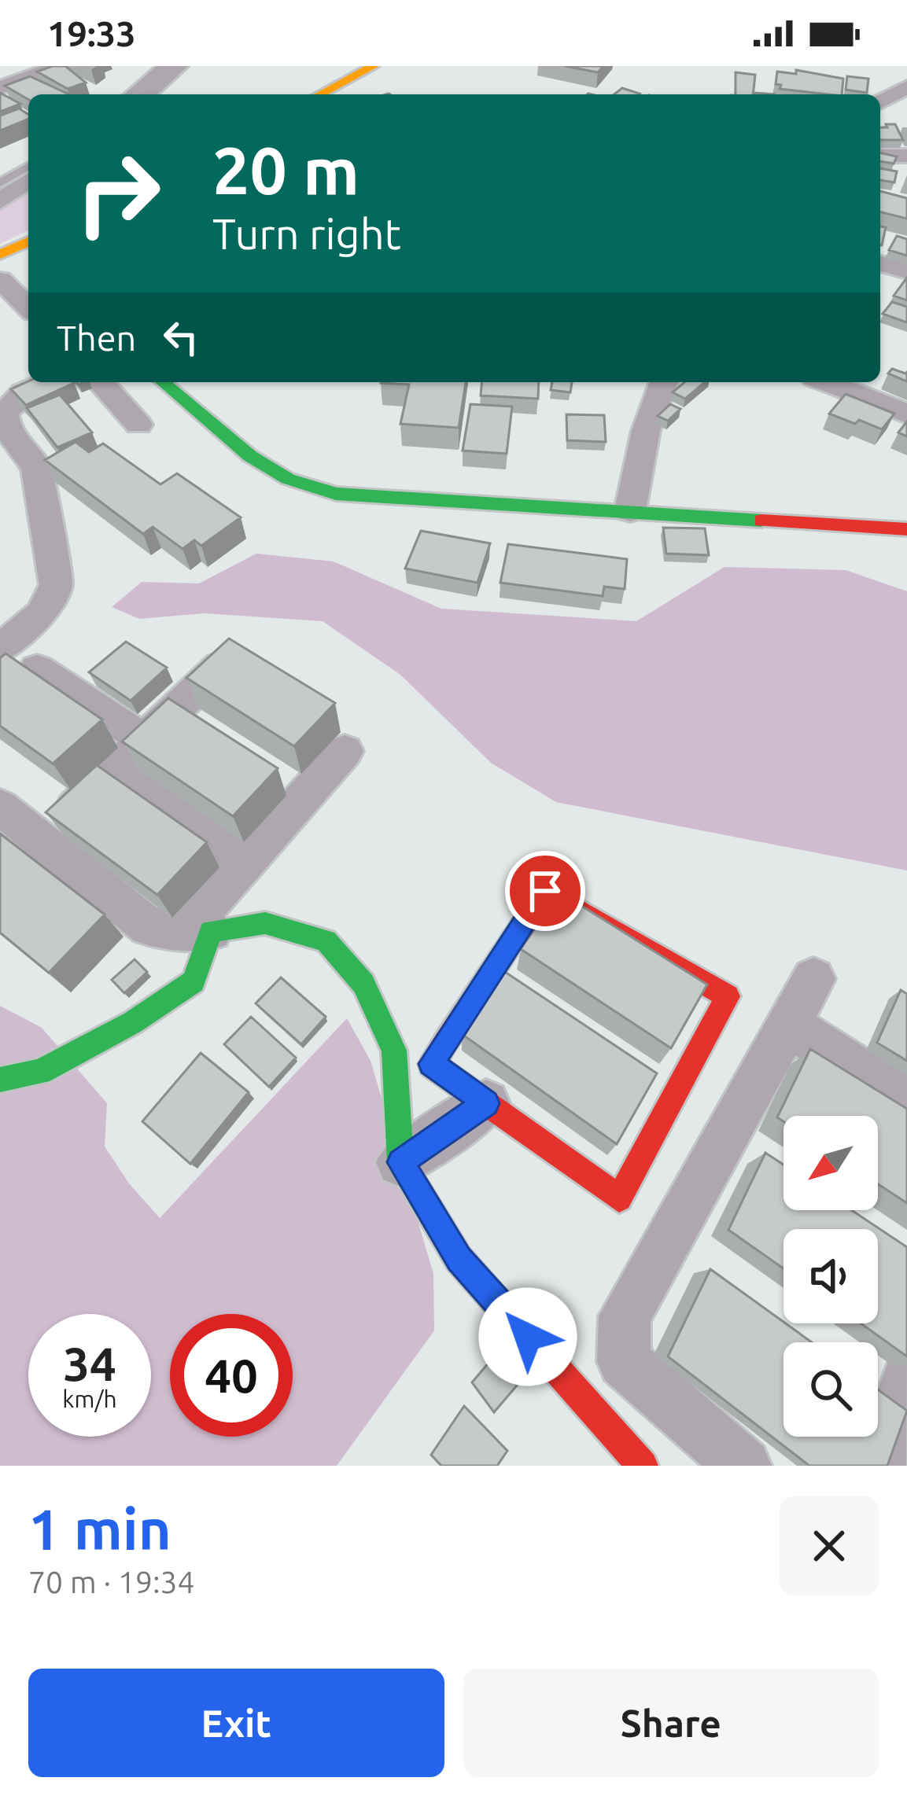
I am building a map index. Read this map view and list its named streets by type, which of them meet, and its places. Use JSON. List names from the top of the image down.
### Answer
{
  "north": "bottom left",
  "page": {
    "status": "19:33",
    "turn": ["20 m", "Turn right"],
    "then": "Then",
    "speed": "34 km/h",
    "limit": "40",
    "heading": ["1 min", "70 m · 19:34"],
    "buttons": ["Exit", "Share"]
  }
}
